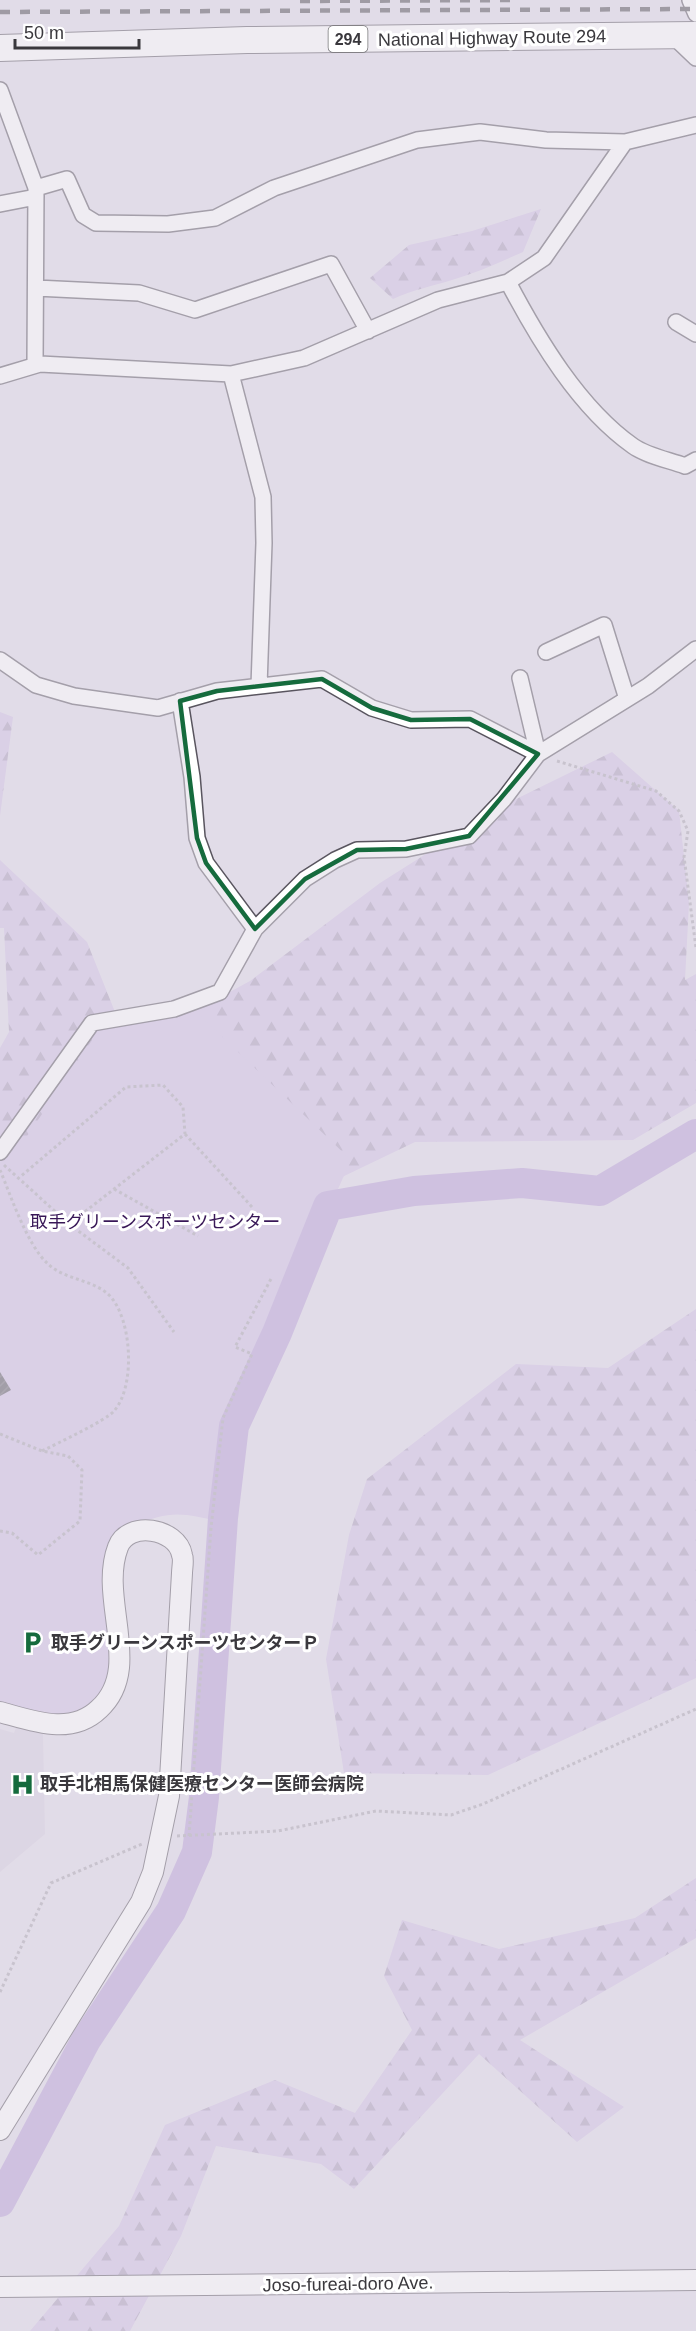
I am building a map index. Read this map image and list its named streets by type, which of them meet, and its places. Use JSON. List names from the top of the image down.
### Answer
{
  "streets": {
    "highway": ["National Highway Route 294", "294"],
    "street": ["Joso-fureai-doro Ave."]
  },
  "parks": ["取手グリーンスポーツセンター"],
  "places": {
    "parking": ["取手グリーンスポーツセンターＰ"],
    "hospital": ["取手北相馬保健医療センター医師会病院"]
  },
  "scale_bar": "50 m"
}
